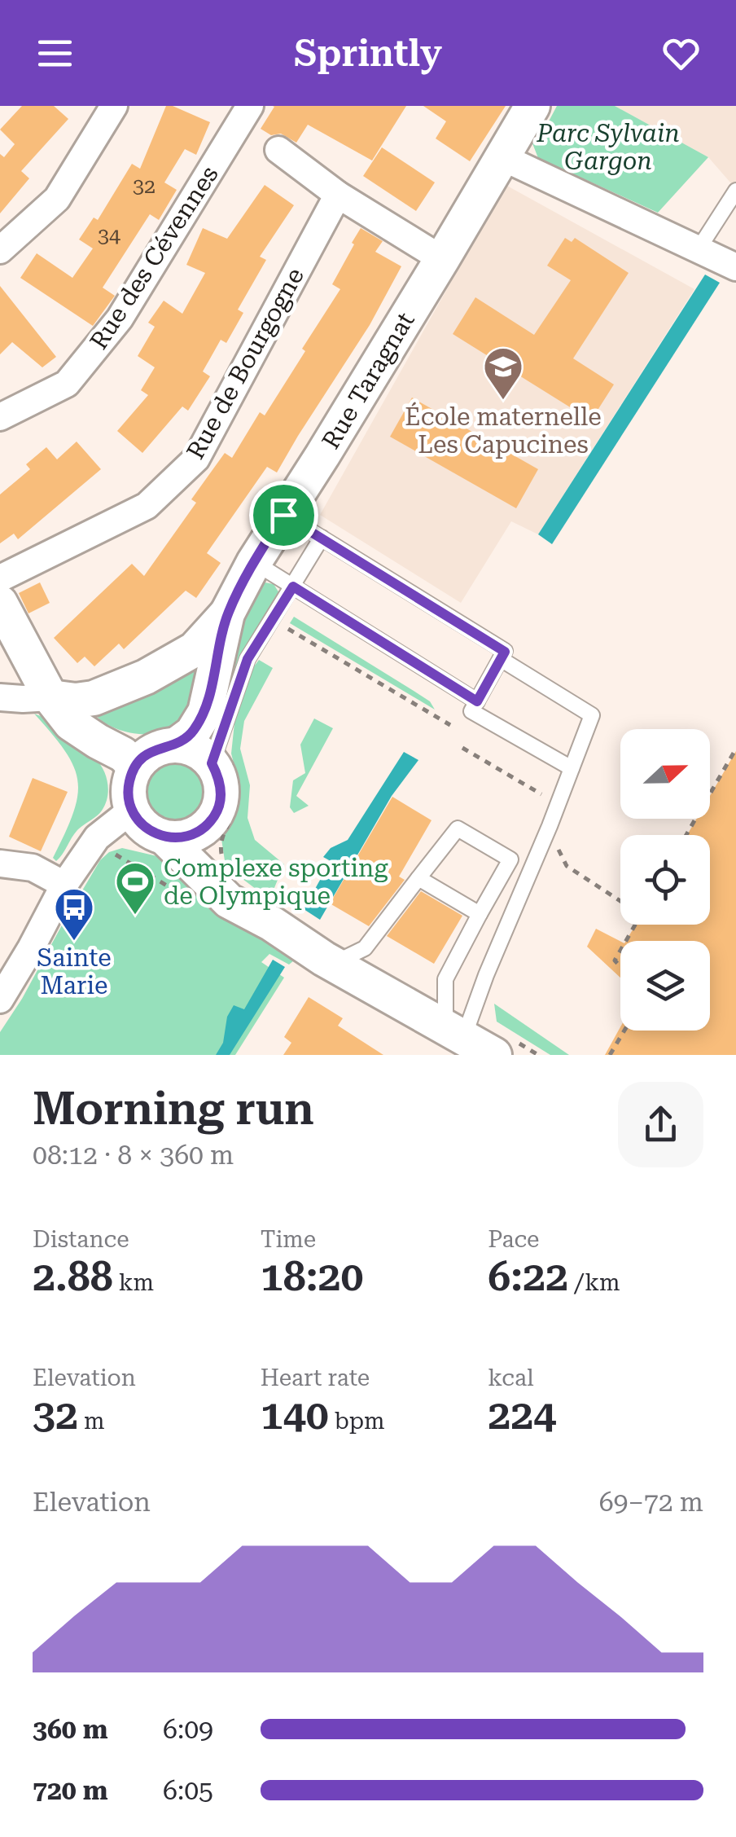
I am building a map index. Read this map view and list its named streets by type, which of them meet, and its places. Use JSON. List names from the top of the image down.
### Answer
{
  "streets": {
    "street": ["Rue des Cévennes", "Rue de Bourgogne", "Rue Taragnat"]
  },
  "parks": ["Parc Sylvain Gargon"],
  "places": {
    "school or university": ["École maternelle Les Capucines"],
    "sports": ["Complexe sporting de Olympique"],
    "bus stop": ["Sainte Marie"]
  },
  "house_numbers": ["32", "34"],
  "north": "right",
  "page": {
    "header": "Sprintly",
    "heading": ["Morning run", "08:12 · 8 × 360 m"],
    "stats": [
      ["Distance", "2.88 km"],
      ["Time", "18:20"],
      ["Pace", "6:22 /km"],
      ["Elevation", "32 m"],
      ["Heart rate", "140 bpm"],
      ["kcal", "224"]
    ],
    "chart": ["Elevation", "69–72 m"],
    "list": [
      {
        "name": "360 m",
        "note": "6:09"
      },
      {
        "name": "720 m",
        "note": "6:05"
      }
    ]
  }
}
